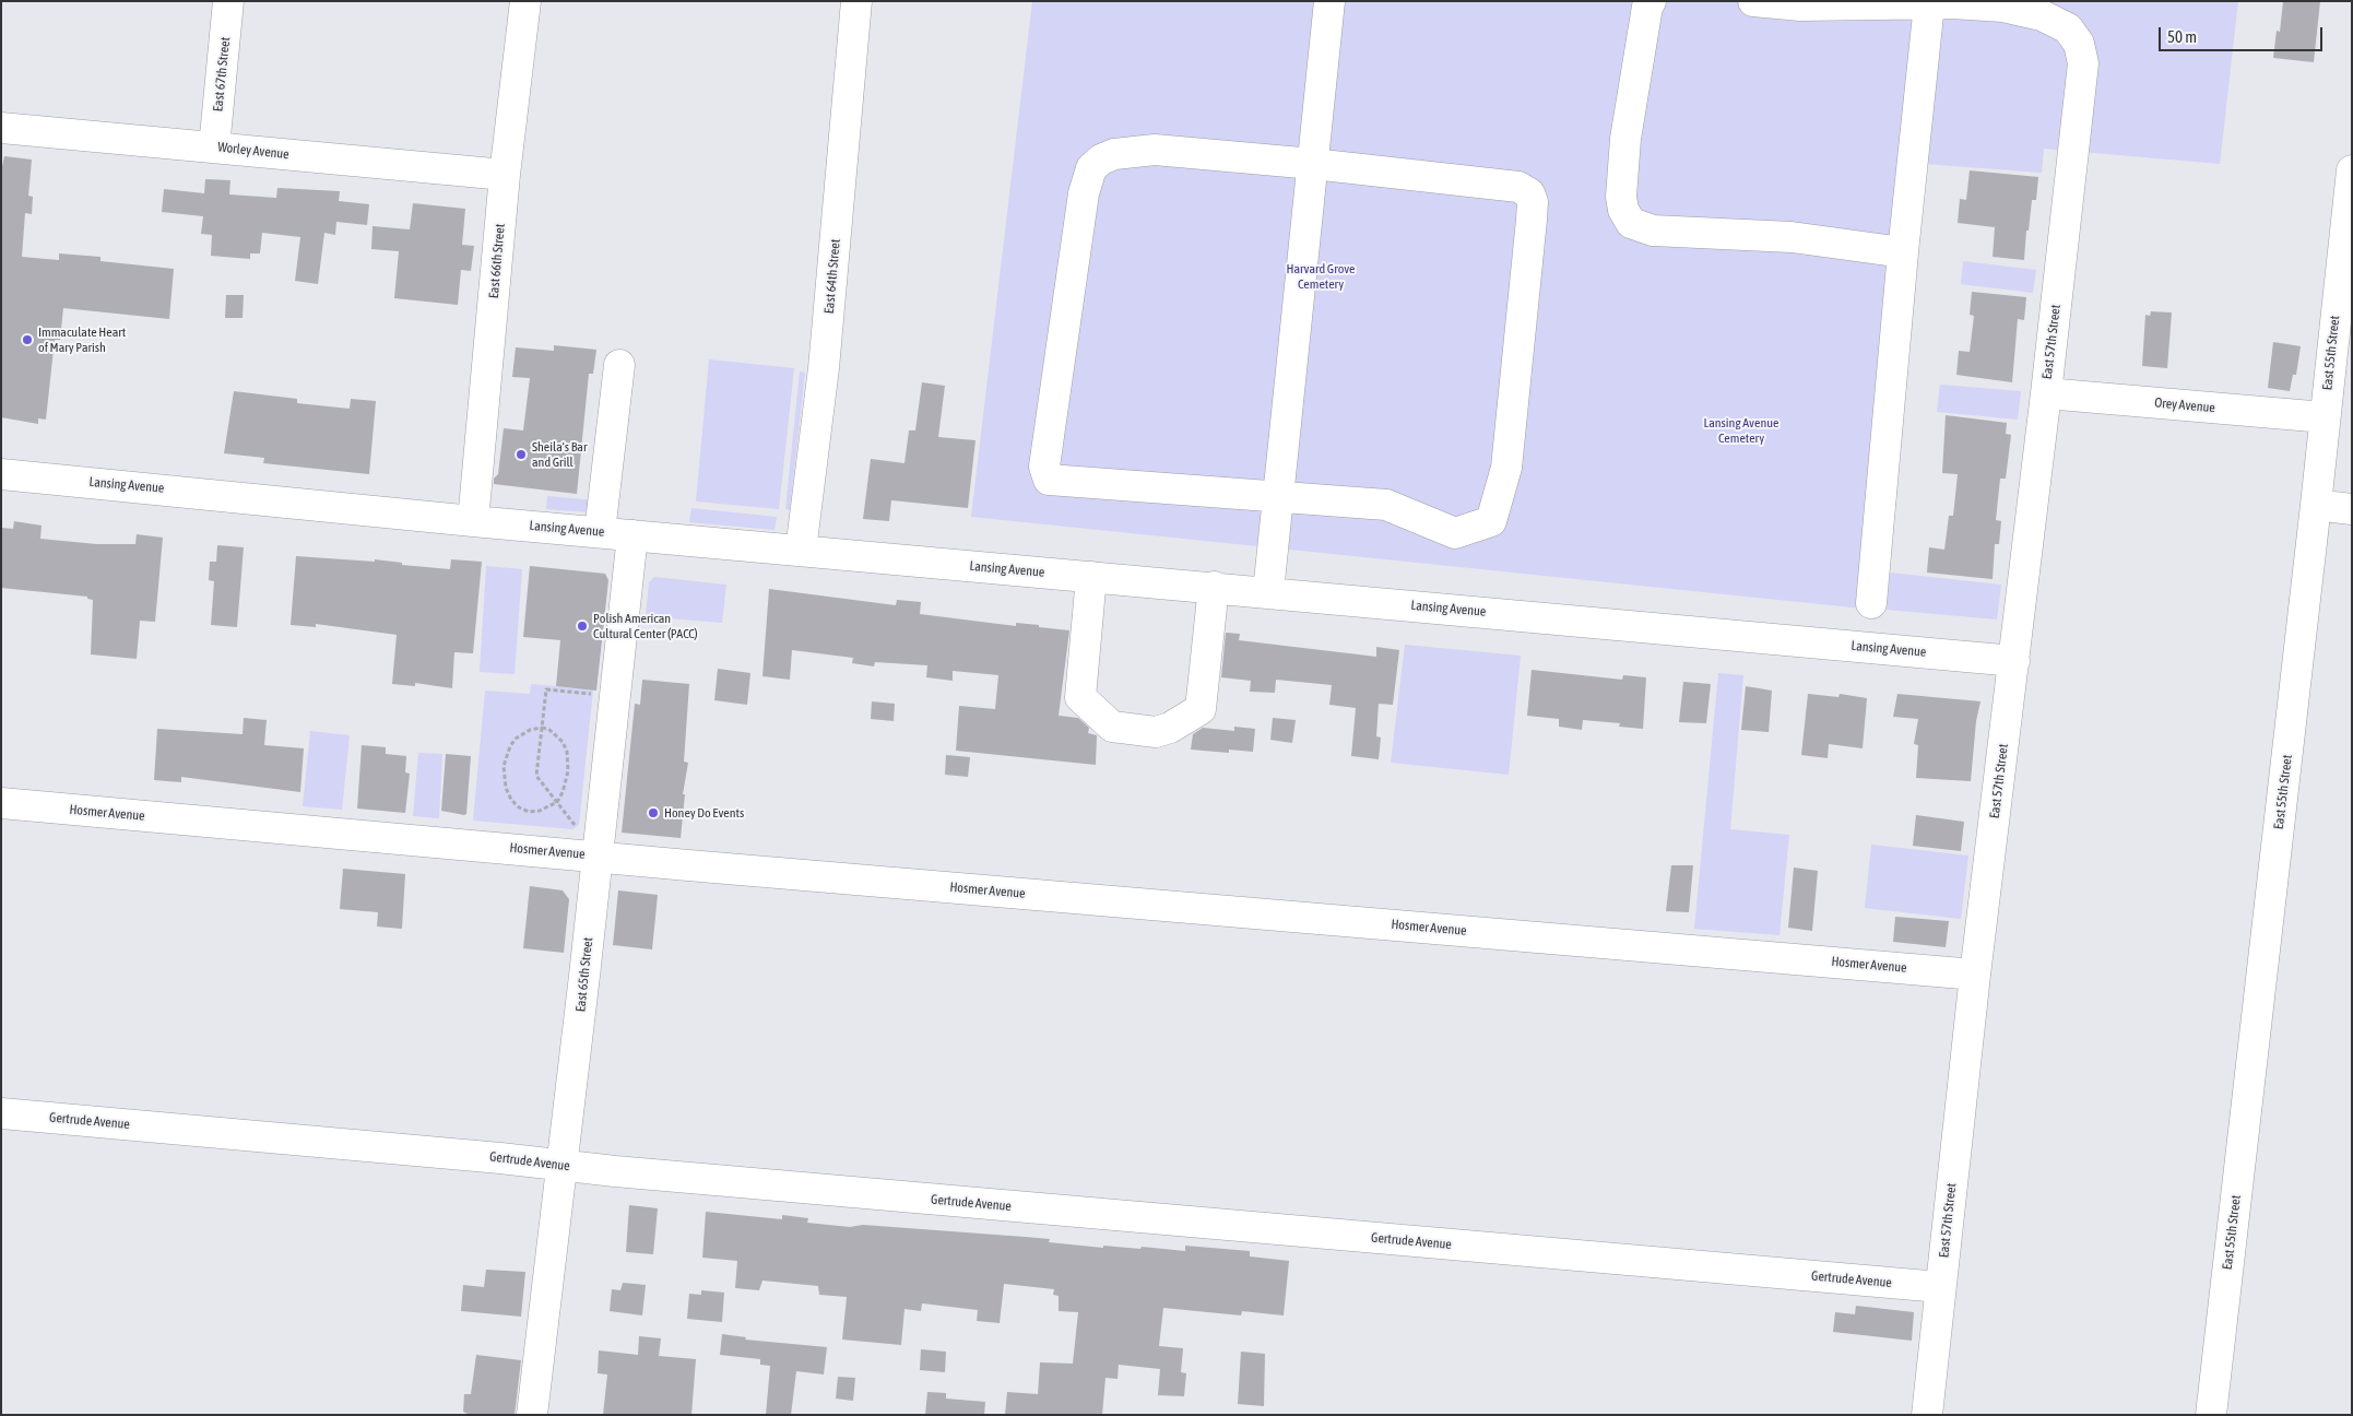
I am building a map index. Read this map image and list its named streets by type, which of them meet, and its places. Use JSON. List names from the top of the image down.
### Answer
{
  "streets": {
    "street": [
      "East 67th Street",
      "Worley Avenue",
      "East 66th Street",
      "East 64th Street",
      "East 57th Street",
      "East 55th Street",
      "Orey Avenue",
      "Lansing Avenue",
      "Hosmer Avenue",
      "East 65th Street",
      "Gertrude Avenue"
    ]
  },
  "crossings": [
    ["East 67th Street", "Worley Avenue"],
    ["Worley Avenue", "East 66th Street"],
    ["East 66th Street", "Lansing Avenue"],
    ["East 64th Street", "Lansing Avenue"],
    ["East 57th Street", "Orey Avenue"],
    ["East 57th Street", "Lansing Avenue"],
    ["East 57th Street", "Hosmer Avenue"],
    ["East 57th Street", "Gertrude Avenue"],
    ["East 55th Street", "Orey Avenue"],
    ["Lansing Avenue", "East 65th Street"],
    ["Hosmer Avenue", "East 65th Street"],
    ["East 65th Street", "Gertrude Avenue"]
  ],
  "parks": ["Harvard Grove Cemetery", "Lansing Avenue Cemetery"],
  "places": [
    "Immaculate Heart of Mary Parish",
    "Sheila's Bar and Grill",
    "Polish American Cultural Center (PACC)",
    "Honey Do Events"
  ],
  "scale_bar": "50 m"
}
